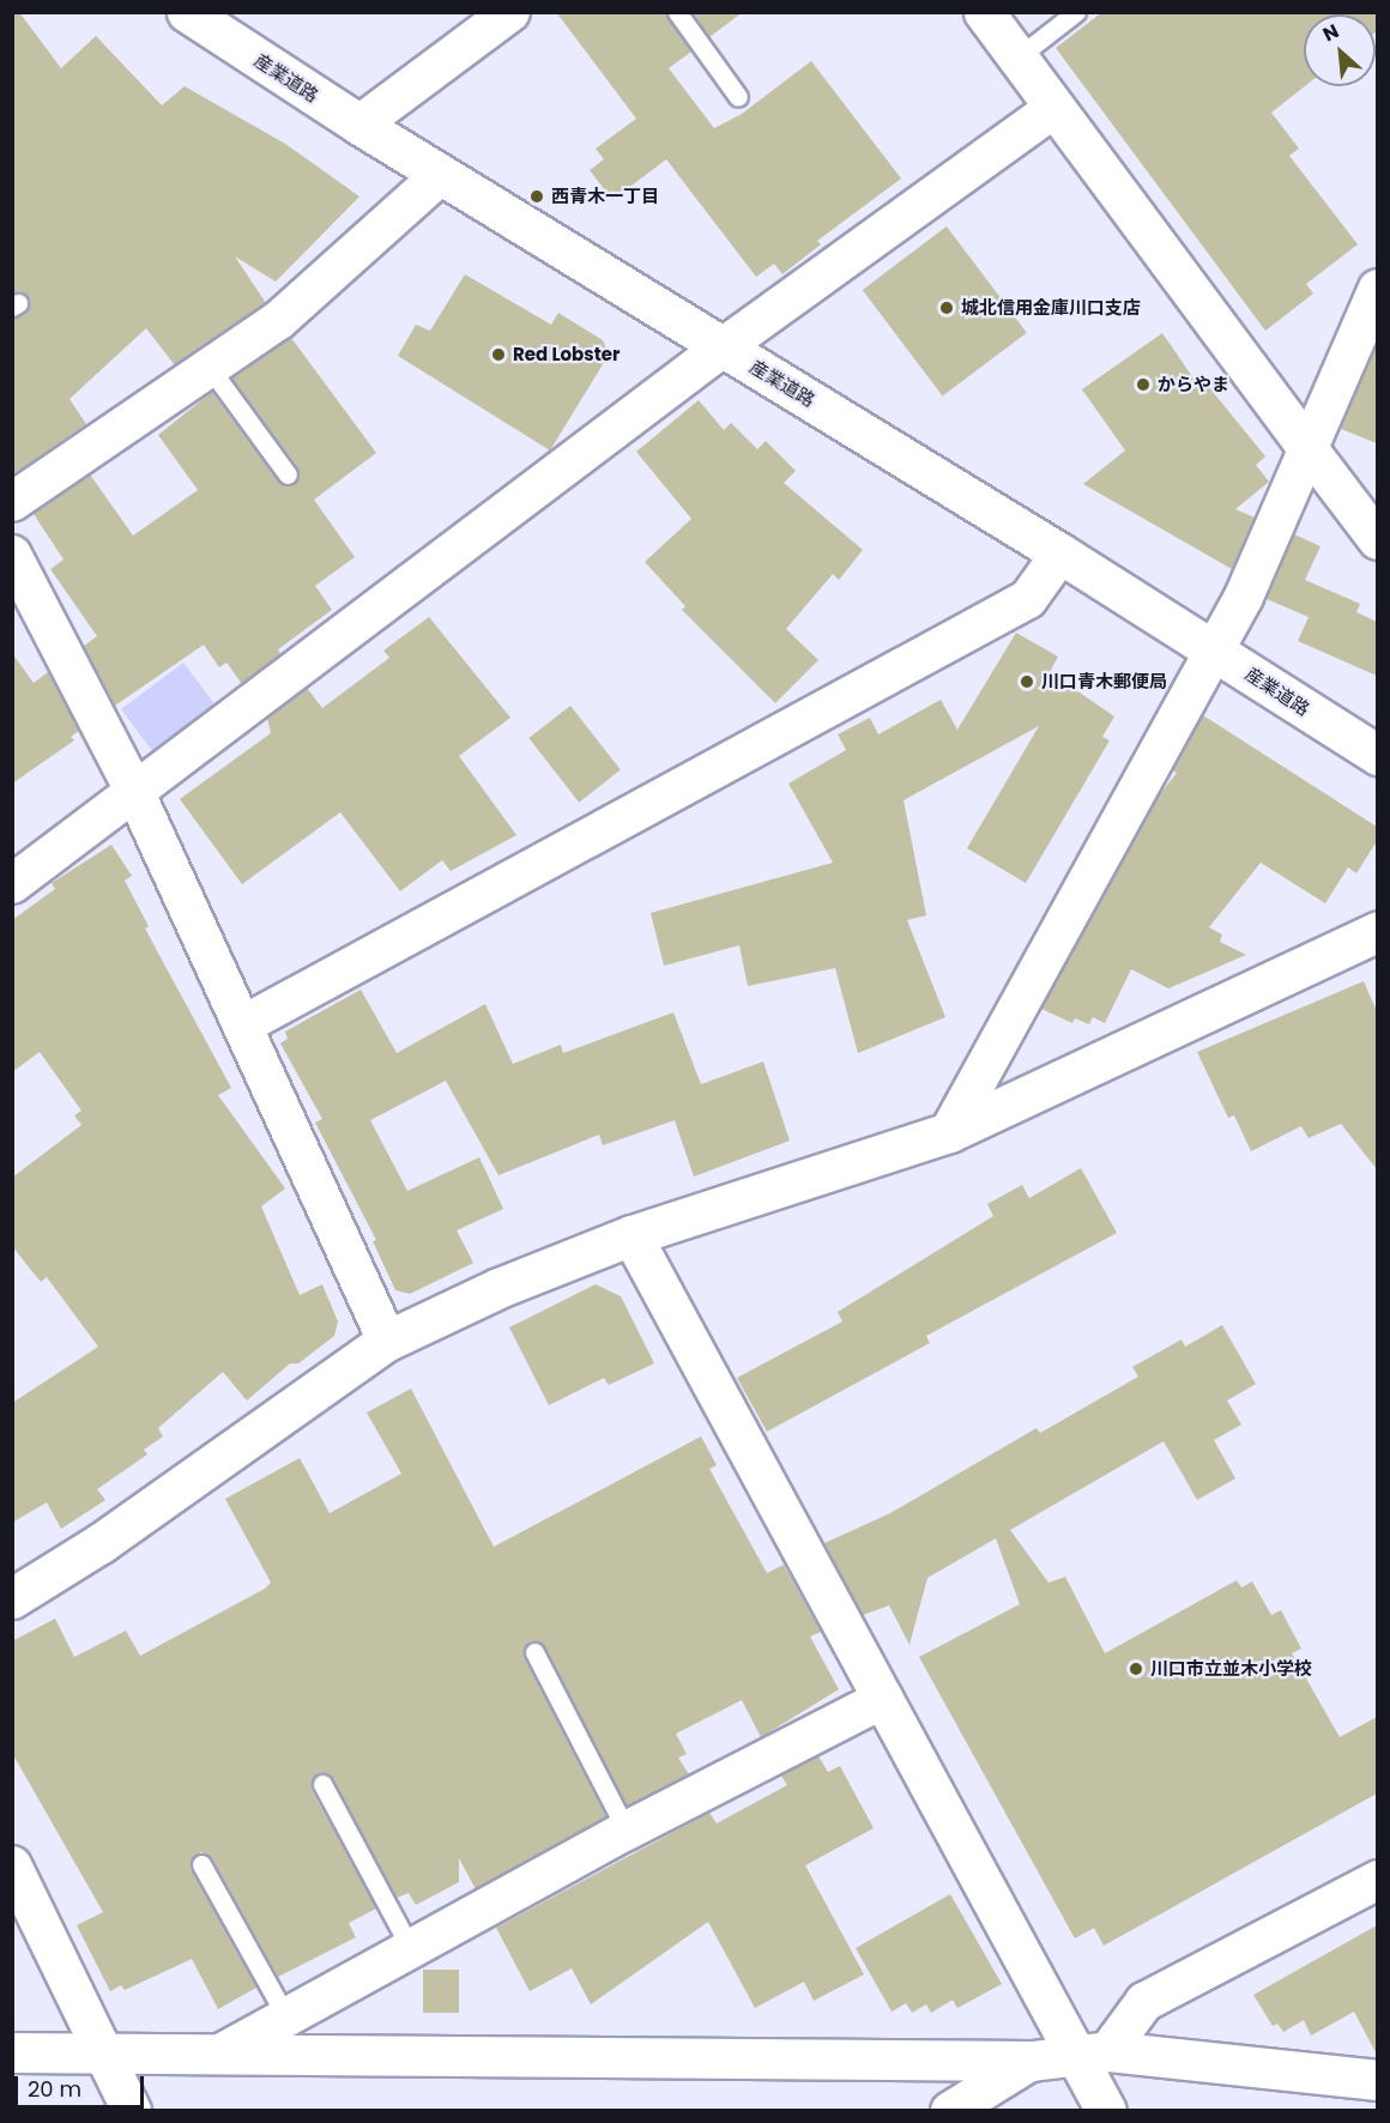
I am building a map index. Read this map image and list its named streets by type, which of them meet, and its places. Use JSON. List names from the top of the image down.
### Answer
{
  "streets": {
    "street": ["産業道路"]
  },
  "places": [
    "西青木一丁目",
    "城北信用金庫川口支店",
    "Red Lobster",
    "からやま",
    "川口青木郵便局",
    "川口市立並木小学校"
  ],
  "scale_bar": "20 m",
  "north": "top left"
}
